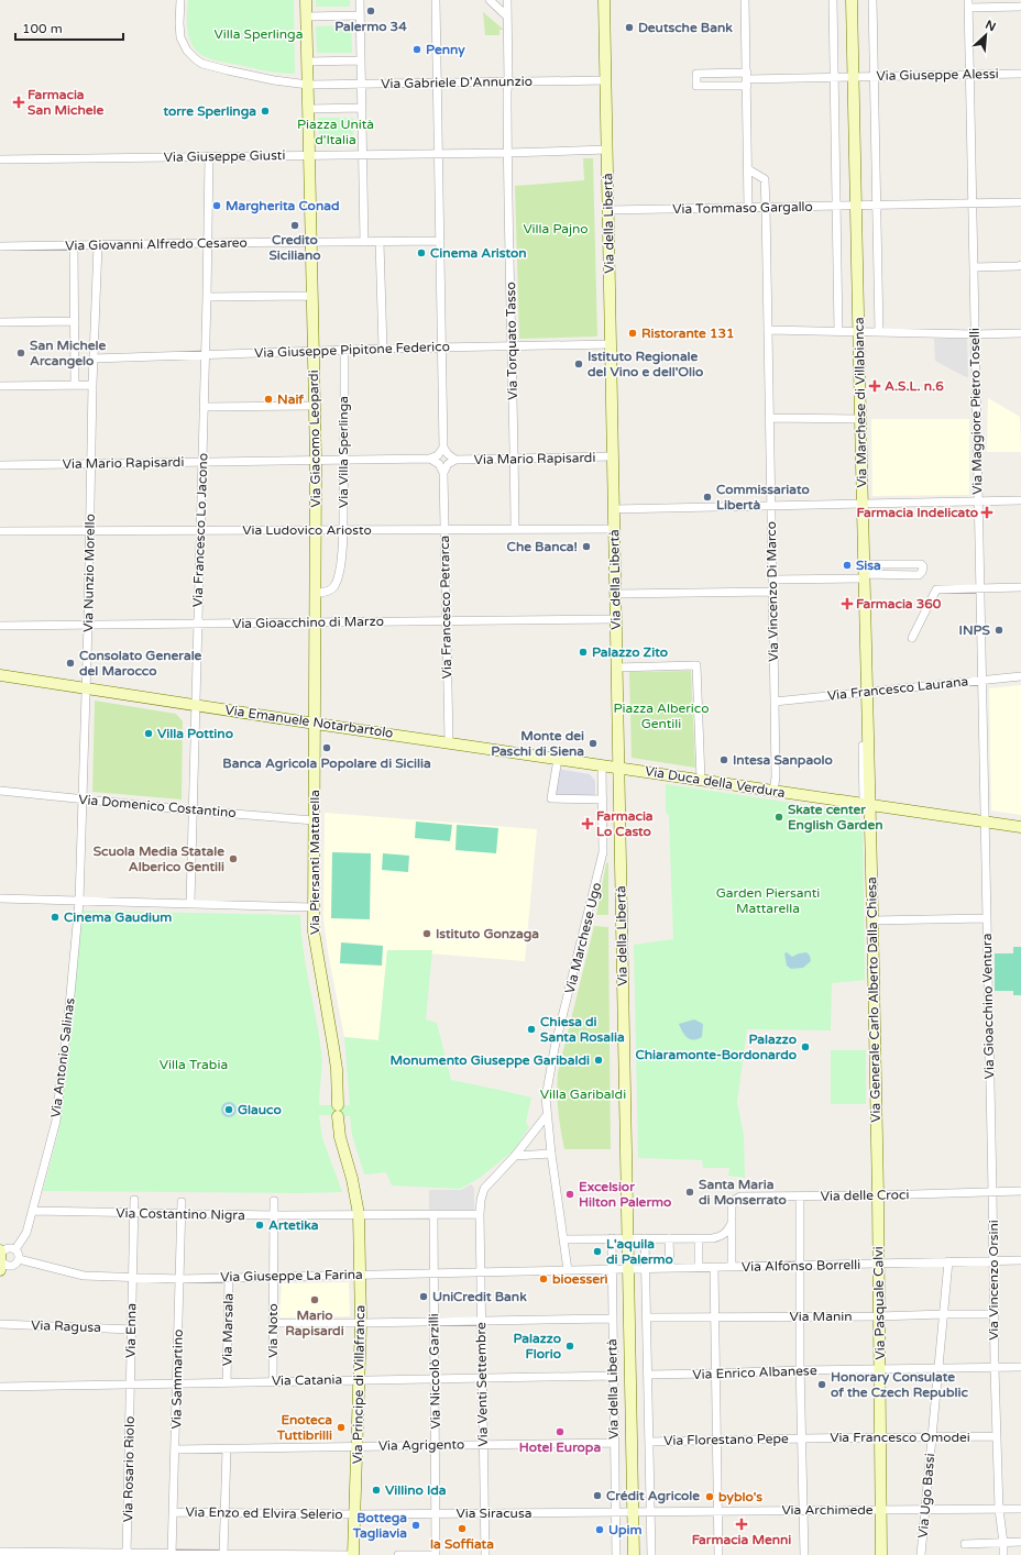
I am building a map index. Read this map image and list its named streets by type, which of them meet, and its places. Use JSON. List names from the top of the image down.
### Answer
{
  "streets": {
    "street": [
      "Via Giuseppe Alessi",
      "Via Gabriele D'Annunzio",
      "Via Giuseppe Giusti",
      "Via Tommaso Gargallo",
      "Via della Libertà",
      "Via Giovanni Alfredo Cesareo",
      "Via Torquato Tasso",
      "Via Giuseppe Pipitone Federico",
      "Via Marchese di Villabianca",
      "Via Maggiore Pietro Toselli",
      "Via Giacomo Leopardi",
      "Via Villa Sperlinga",
      "Via Mario Rapisardi",
      "Via Francesco Lo Jacono",
      "Via Ludovico Ariosto",
      "Via Nunzio Morello",
      "Via Vincenzo Di Marco",
      "Via Francesco Petrarca",
      "Via Gioacchino di Marzo",
      "Via Francesco Laurana",
      "Via Emanuele Notarbartolo",
      "Via Duca della Verdura",
      "Via Domenico Costantino",
      "Via Piersanti Mattarella",
      "Via Marchese Ugo",
      "Via Generale Carlo Alberto Dalla Chiesa",
      "Via Gioacchino Ventura",
      "Via Antonio Salinas",
      "Via delle Croci",
      "Via Costantino Nigra",
      "Via Alfonso Borrelli",
      "Via Giuseppe La Farina",
      "Via Vincenzo Orsini",
      "Via Pasquale Calvi",
      "Via Manin",
      "Via Ragusa",
      "Via Marsala",
      "Via Enna",
      "Via Noto",
      "Via Niccolò Garzilli",
      "Via Enrico Albanese",
      "Via Sammartino",
      "Via Catania",
      "Via Principe di Villafranca",
      "Via Venti Settembre",
      "Via Francesco Omodei",
      "Via Florestano Pepe",
      "Via Agrigento",
      "Via Rosario Riolo",
      "Via Ugo Bassi",
      "Via Archimede",
      "Via Enzo ed Elvira Selerio",
      "Via Siracusa"
    ]
  },
  "crossings": [
    ["Via Giuseppe Alessi", "Via Marchese di Villabianca"],
    ["Via Giuseppe Alessi", "Via Maggiore Pietro Toselli"],
    ["Via Gabriele D'Annunzio", "Via della Libertà"],
    ["Via Gabriele D'Annunzio", "Via Torquato Tasso"],
    ["Via Giuseppe Giusti", "Via della Libertà"],
    ["Via Giuseppe Giusti", "Via Torquato Tasso"],
    ["Via Giuseppe Giusti", "Via Giacomo Leopardi"],
    ["Via Giuseppe Giusti", "Via Francesco Lo Jacono"],
    ["Via Tommaso Gargallo", "Via della Libertà"],
    ["Via Tommaso Gargallo", "Via Marchese di Villabianca"],
    ["Via Tommaso Gargallo", "Via Maggiore Pietro Toselli"],
    ["Via Tommaso Gargallo", "Via Vincenzo Di Marco"],
    ["Via della Libertà", "Via Giuseppe Pipitone Federico"],
    ["Via della Libertà", "Via Mario Rapisardi"],
    ["Via della Libertà", "Via Ludovico Ariosto"],
    ["Via della Libertà", "Via Gioacchino di Marzo"],
    ["Via della Libertà", "Via Emanuele Notarbartolo"],
    ["Via della Libertà", "Via Duca della Verdura"],
    ["Via della Libertà", "Via Giuseppe La Farina"],
    ["Via della Libertà", "Via Catania"],
    ["Via della Libertà", "Via Agrigento"],
    ["Via della Libertà", "Via Archimede"],
    ["Via della Libertà", "Via Siracusa"],
    ["Via Giovanni Alfredo Cesareo", "Via Giacomo Leopardi"],
    ["Via Giovanni Alfredo Cesareo", "Via Francesco Lo Jacono"],
    ["Via Giovanni Alfredo Cesareo", "Via Nunzio Morello"],
    ["Via Torquato Tasso", "Via Giuseppe Pipitone Federico"],
    ["Via Torquato Tasso", "Via Mario Rapisardi"],
    ["Via Torquato Tasso", "Via Ludovico Ariosto"],
    ["Via Giuseppe Pipitone Federico", "Via Giacomo Leopardi"],
    ["Via Giuseppe Pipitone Federico", "Via Villa Sperlinga"],
    ["Via Giuseppe Pipitone Federico", "Via Francesco Lo Jacono"],
    ["Via Giuseppe Pipitone Federico", "Via Nunzio Morello"],
    ["Via Marchese di Villabianca", "Via Francesco Laurana"],
    ["Via Marchese di Villabianca", "Via Duca della Verdura"],
    ["Via Marchese di Villabianca", "Via Generale Carlo Alberto Dalla Chiesa"],
    ["Via Maggiore Pietro Toselli", "Via Francesco Laurana"],
    ["Via Maggiore Pietro Toselli", "Via Duca della Verdura"],
    ["Via Maggiore Pietro Toselli", "Via Gioacchino Ventura"],
    ["Via Giacomo Leopardi", "Via Villa Sperlinga"],
    ["Via Giacomo Leopardi", "Via Mario Rapisardi"],
    ["Via Giacomo Leopardi", "Via Ludovico Ariosto"],
    ["Via Giacomo Leopardi", "Via Gioacchino di Marzo"],
    ["Via Giacomo Leopardi", "Via Emanuele Notarbartolo"],
    ["Via Giacomo Leopardi", "Via Piersanti Mattarella"],
    ["Via Villa Sperlinga", "Via Mario Rapisardi"],
    ["Via Villa Sperlinga", "Via Ludovico Ariosto"],
    ["Via Mario Rapisardi", "Via Francesco Lo Jacono"],
    ["Via Mario Rapisardi", "Via Nunzio Morello"],
    ["Via Francesco Lo Jacono", "Via Ludovico Ariosto"],
    ["Via Francesco Lo Jacono", "Via Gioacchino di Marzo"],
    ["Via Francesco Lo Jacono", "Via Emanuele Notarbartolo"],
    ["Via Francesco Lo Jacono", "Via Domenico Costantino"],
    ["Via Ludovico Ariosto", "Via Nunzio Morello"],
    ["Via Ludovico Ariosto", "Via Francesco Petrarca"],
    ["Via Nunzio Morello", "Via Gioacchino di Marzo"],
    ["Via Nunzio Morello", "Via Emanuele Notarbartolo"],
    ["Via Nunzio Morello", "Via Domenico Costantino"],
    ["Via Nunzio Morello", "Via Antonio Salinas"],
    ["Via Vincenzo Di Marco", "Via Francesco Laurana"],
    ["Via Vincenzo Di Marco", "Via Duca della Verdura"],
    ["Via Francesco Petrarca", "Via Gioacchino di Marzo"],
    ["Via Francesco Petrarca", "Via Emanuele Notarbartolo"],
    ["Via Emanuele Notarbartolo", "Via Duca della Verdura"],
    ["Via Emanuele Notarbartolo", "Via Piersanti Mattarella"],
    ["Via Emanuele Notarbartolo", "Via Marchese Ugo"],
    ["Via Duca della Verdura", "Via Generale Carlo Alberto Dalla Chiesa"],
    ["Via Duca della Verdura", "Via Gioacchino Ventura"],
    ["Via Domenico Costantino", "Via Piersanti Mattarella"],
    ["Via Piersanti Mattarella", "Via Costantino Nigra"],
    ["Via Piersanti Mattarella", "Via Principe di Villafranca"],
    ["Via Marchese Ugo", "Via Giuseppe La Farina"],
    ["Via Marchese Ugo", "Via Venti Settembre"],
    ["Via Generale Carlo Alberto Dalla Chiesa", "Via delle Croci"],
    ["Via Generale Carlo Alberto Dalla Chiesa", "Via Pasquale Calvi"],
    ["Via Gioacchino Ventura", "Via delle Croci"],
    ["Via Gioacchino Ventura", "Via Vincenzo Orsini"],
    ["Via Antonio Salinas", "Via Costantino Nigra"],
    ["Via Antonio Salinas", "Via Giuseppe La Farina"],
    ["Via delle Croci", "Via Alfonso Borrelli"],
    ["Via delle Croci", "Via Vincenzo Orsini"],
    ["Via delle Croci", "Via Pasquale Calvi"],
    ["Via Costantino Nigra", "Via Enna"],
    ["Via Costantino Nigra", "Via Noto"],
    ["Via Costantino Nigra", "Via Niccolò Garzilli"],
    ["Via Costantino Nigra", "Via Sammartino"],
    ["Via Costantino Nigra", "Via Principe di Villafranca"],
    ["Via Costantino Nigra", "Via Venti Settembre"],
    ["Via Alfonso Borrelli", "Via Giuseppe La Farina"],
    ["Via Alfonso Borrelli", "Via Vincenzo Orsini"],
    ["Via Alfonso Borrelli", "Via Pasquale Calvi"],
    ["Via Alfonso Borrelli", "Via Ugo Bassi"],
    ["Via Giuseppe La Farina", "Via Marsala"],
    ["Via Giuseppe La Farina", "Via Enna"],
    ["Via Giuseppe La Farina", "Via Noto"],
    ["Via Giuseppe La Farina", "Via Niccolò Garzilli"],
    ["Via Giuseppe La Farina", "Via Sammartino"],
    ["Via Giuseppe La Farina", "Via Principe di Villafranca"],
    ["Via Giuseppe La Farina", "Via Venti Settembre"],
    ["Via Vincenzo Orsini", "Via Manin"],
    ["Via Vincenzo Orsini", "Via Enrico Albanese"],
    ["Via Vincenzo Orsini", "Via Francesco Omodei"],
    ["Via Vincenzo Orsini", "Via Archimede"],
    ["Via Pasquale Calvi", "Via Manin"],
    ["Via Pasquale Calvi", "Via Enrico Albanese"],
    ["Via Pasquale Calvi", "Via Francesco Omodei"],
    ["Via Pasquale Calvi", "Via Archimede"],
    ["Via Manin", "Via Ugo Bassi"],
    ["Via Ragusa", "Via Enna"],
    ["Via Marsala", "Via Catania"],
    ["Via Enna", "Via Catania"],
    ["Via Enna", "Via Rosario Riolo"],
    ["Via Noto", "Via Catania"],
    ["Via Niccolò Garzilli", "Via Catania"],
    ["Via Niccolò Garzilli", "Via Agrigento"],
    ["Via Niccolò Garzilli", "Via Siracusa"],
    ["Via Enrico Albanese", "Via Ugo Bassi"],
    ["Via Sammartino", "Via Catania"],
    ["Via Sammartino", "Via Agrigento"],
    ["Via Sammartino", "Via Enzo ed Elvira Selerio"],
    ["Via Catania", "Via Principe di Villafranca"],
    ["Via Catania", "Via Venti Settembre"],
    ["Via Catania", "Via Rosario Riolo"],
    ["Via Principe di Villafranca", "Via Agrigento"],
    ["Via Principe di Villafranca", "Via Enzo ed Elvira Selerio"],
    ["Via Principe di Villafranca", "Via Siracusa"],
    ["Via Venti Settembre", "Via Agrigento"],
    ["Via Venti Settembre", "Via Siracusa"],
    ["Via Francesco Omodei", "Via Florestano Pepe"],
    ["Via Francesco Omodei", "Via Ugo Bassi"],
    ["Via Ugo Bassi", "Via Archimede"],
    ["Via Archimede", "Via Siracusa"],
    ["Via Enzo ed Elvira Selerio", "Via Siracusa"]
  ],
  "parks": [
    "Villa Sperlinga",
    "Piazza Unità d'Italia",
    "Villa Pajno",
    "Piazza Alberico Gentili",
    "Garden Piersanti Mattarella",
    "Villa Trabia",
    "Villa Garibaldi"
  ],
  "places": {
    "other": [
      "Palermo 34",
      "Deutsche Bank",
      "Penny",
      "torre Sperlinga",
      "Margherita Conad",
      "Credito Siciliano",
      "Cinema Ariston",
      "Ristorante 131",
      "San Michele Arcangelo",
      "Istituto Regionale del Vino e dell'Olio",
      "Naif",
      "Commissariato Libertà",
      "Che Banca!",
      "Sisa",
      "INPS",
      "Palazzo Zito",
      "Consolato Generale del Marocco",
      "Villa Pottino",
      "Monte dei Paschi di Siena",
      "Banca Agricola Popolare di Sicilia",
      "Intesa Sanpaolo",
      "Skate center English Garden",
      "Scuola Media Statale Alberico Gentili",
      "Cinema Gaudium",
      "Istituto Gonzaga",
      "Chiesa di Santa Rosalia",
      "Palazzo Chiaramonte-Bordonardo",
      "Monumento Giuseppe Garibaldi",
      "Glauco",
      "Santa Maria di Monserrato",
      "Excelsior Hilton Palermo",
      "Artetika",
      "L'aquila di Palermo",
      "bioesserì",
      "UniCredit Bank",
      "Mario Rapisardi",
      "Palazzo Florio",
      "Honorary Consulate of the Czech Republic",
      "Enoteca Tuttibrilli",
      "Hotel Europa",
      "Villino Ida",
      "Crédit Agricole",
      "byblo's",
      "Bottega Tagliavia",
      "la Soffiata",
      "Upim"
    ],
    "health": [
      "Farmacia San Michele",
      "A.S.L. n.6",
      "Farmacia Indelicato",
      "Farmacia 360",
      "Farmacia Lo Casto",
      "Farmacia Menni"
    ]
  },
  "scale_bar": "100 m",
  "north": "top right"
}
